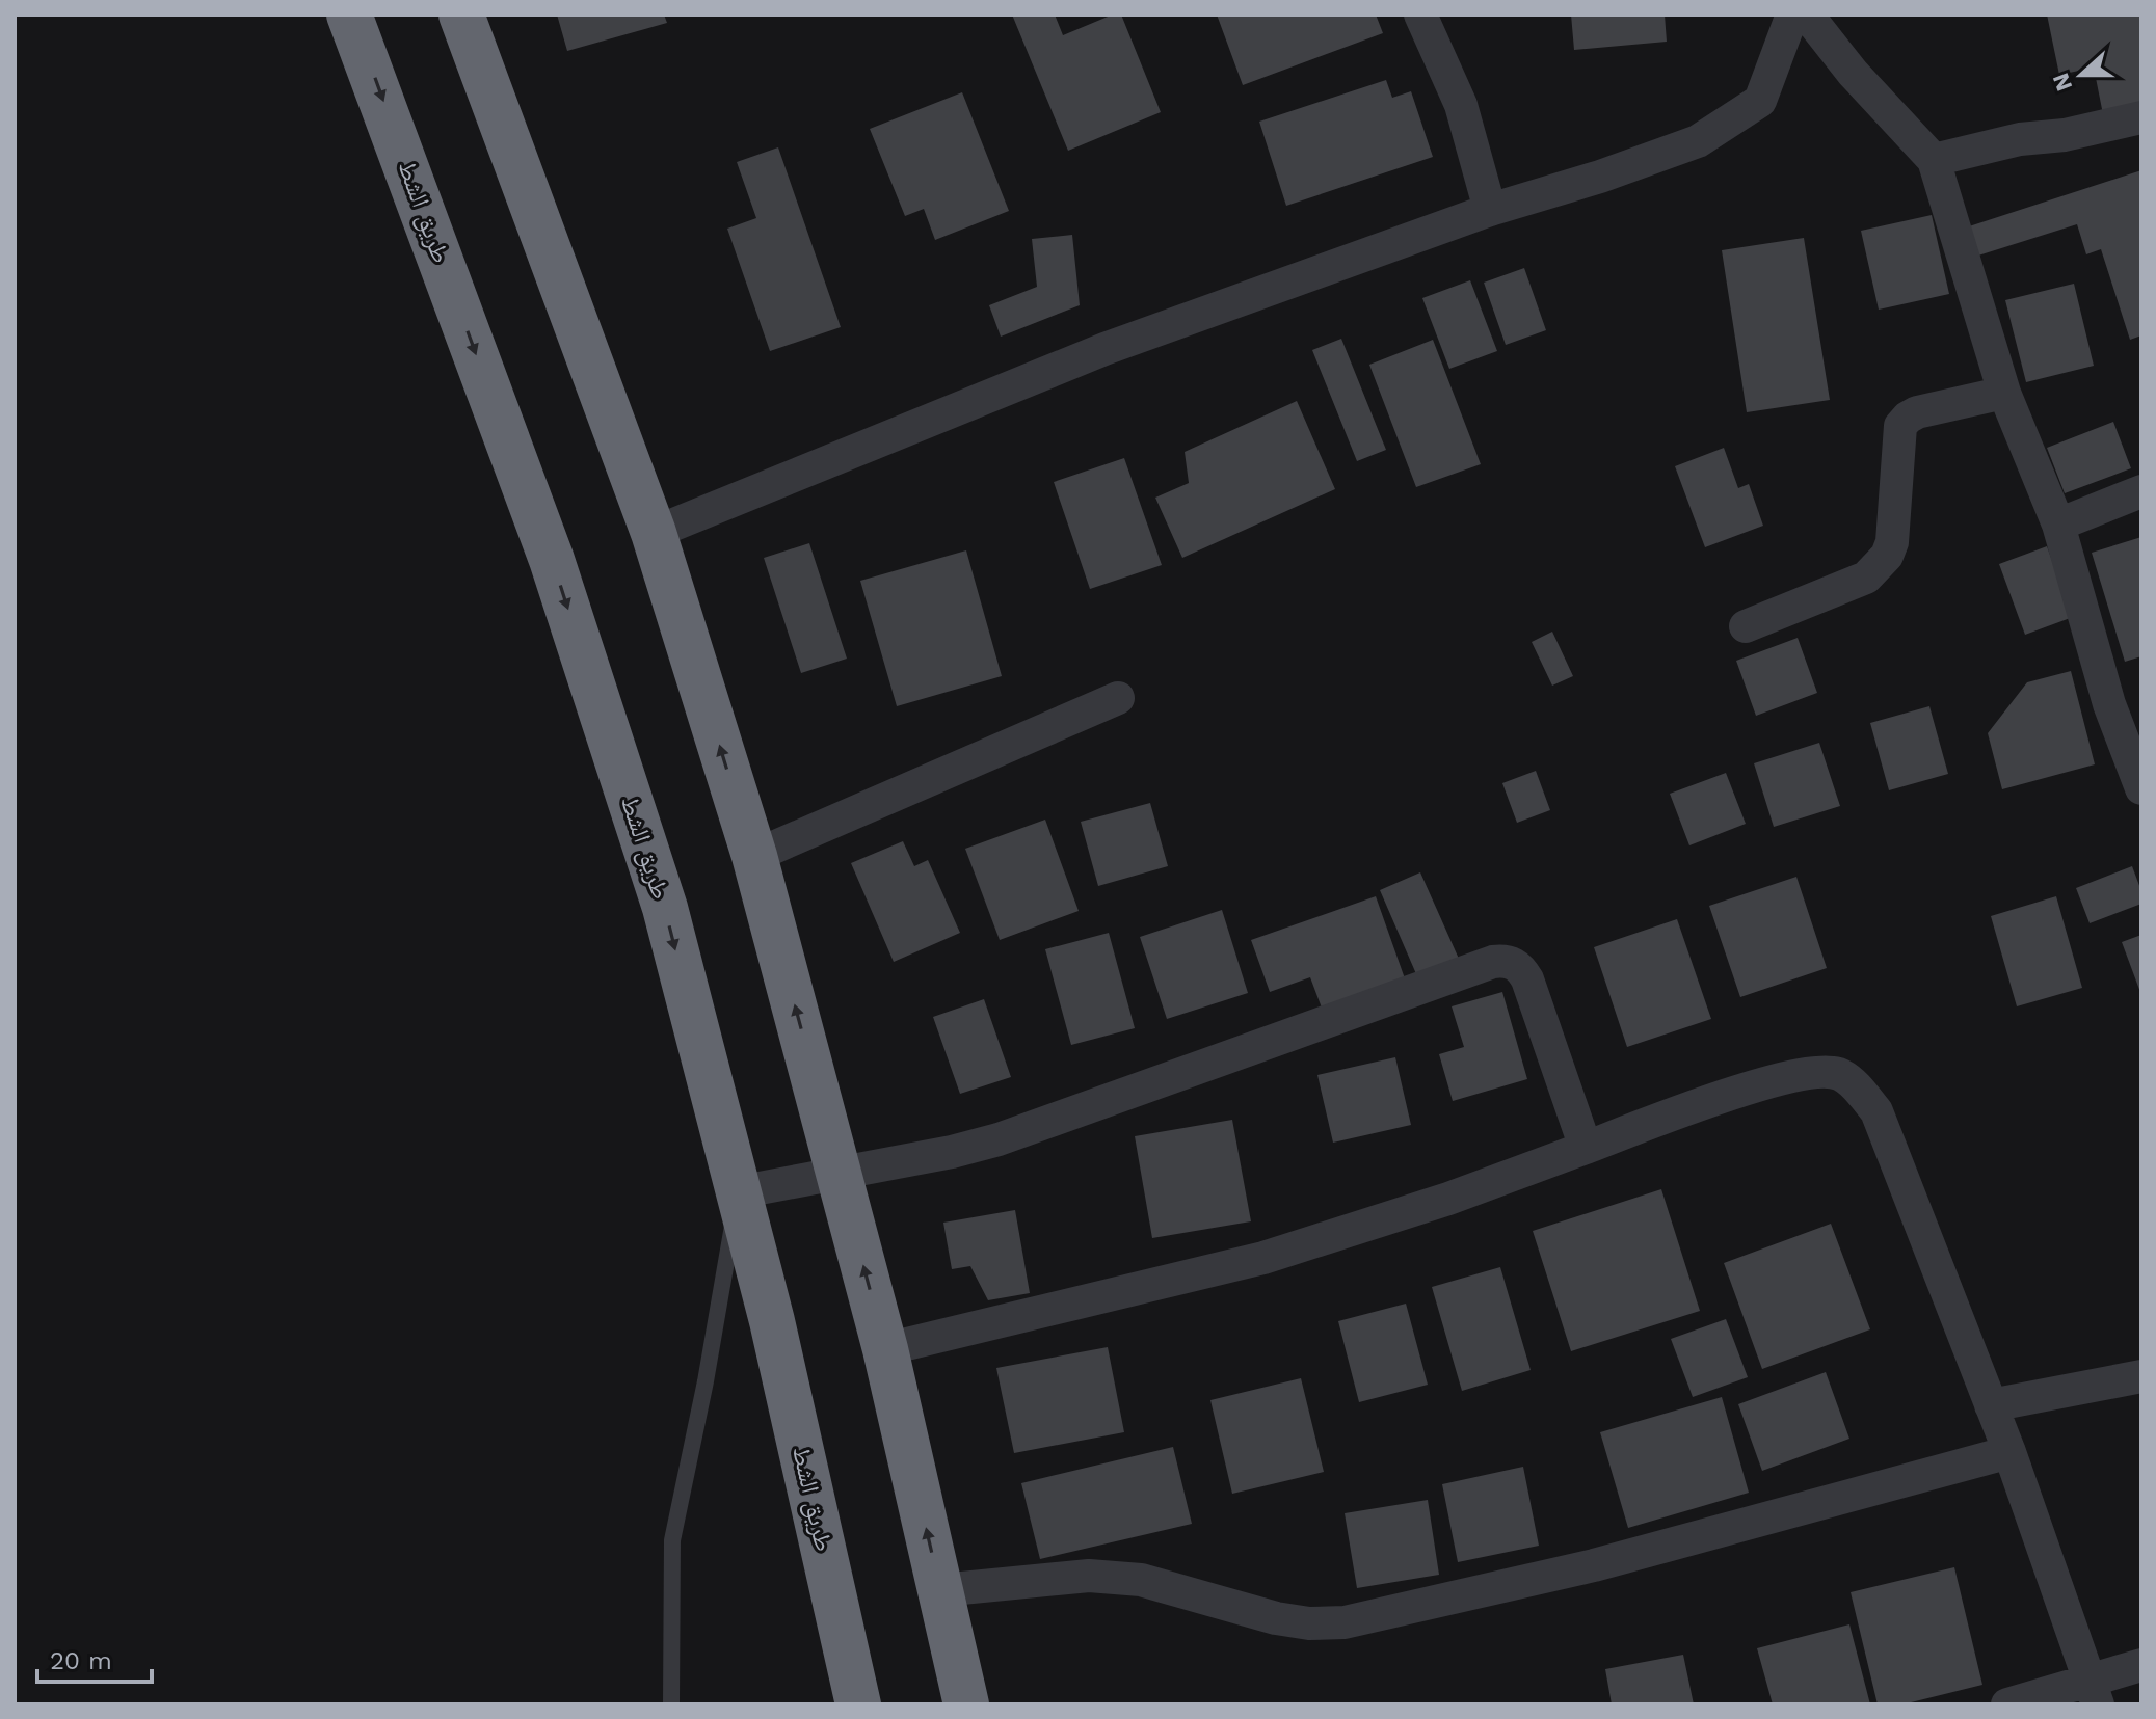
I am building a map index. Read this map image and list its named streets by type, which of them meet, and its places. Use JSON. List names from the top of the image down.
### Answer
{
  "streets": {
    "highway": ["طريق الشط"]
  },
  "scale_bar": "20 m",
  "north": "left"
}
